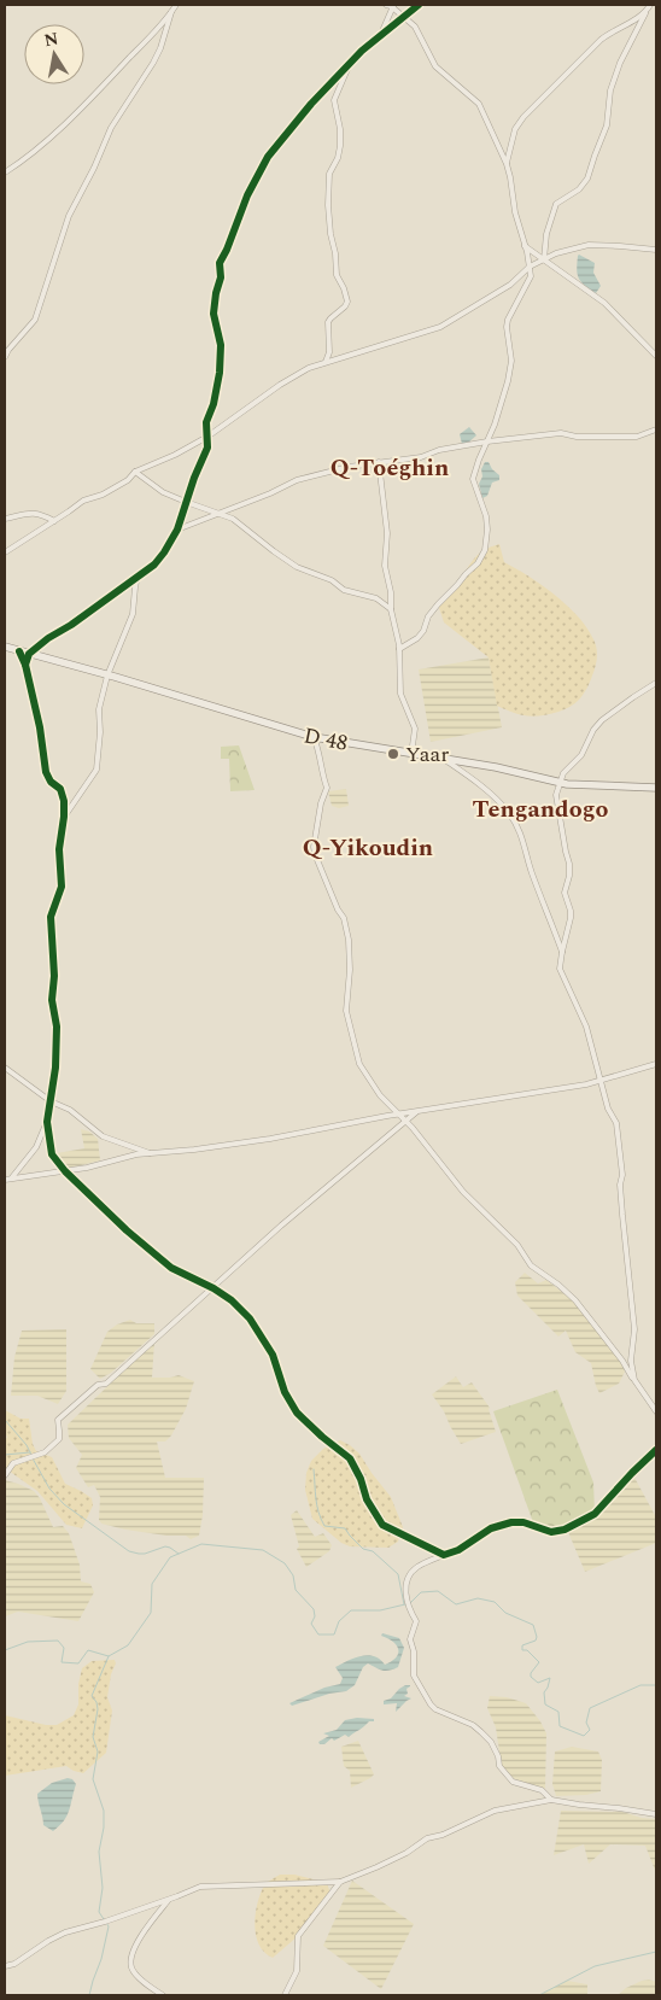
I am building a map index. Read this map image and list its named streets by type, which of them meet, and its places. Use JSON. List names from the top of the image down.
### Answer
{
  "streets": {
    "street": ["D 48"]
  },
  "districts": ["Q-Toéghin", "Tengandogo", "Q-Yikoudin"],
  "places": ["Yaar"],
  "north": "top"
}
